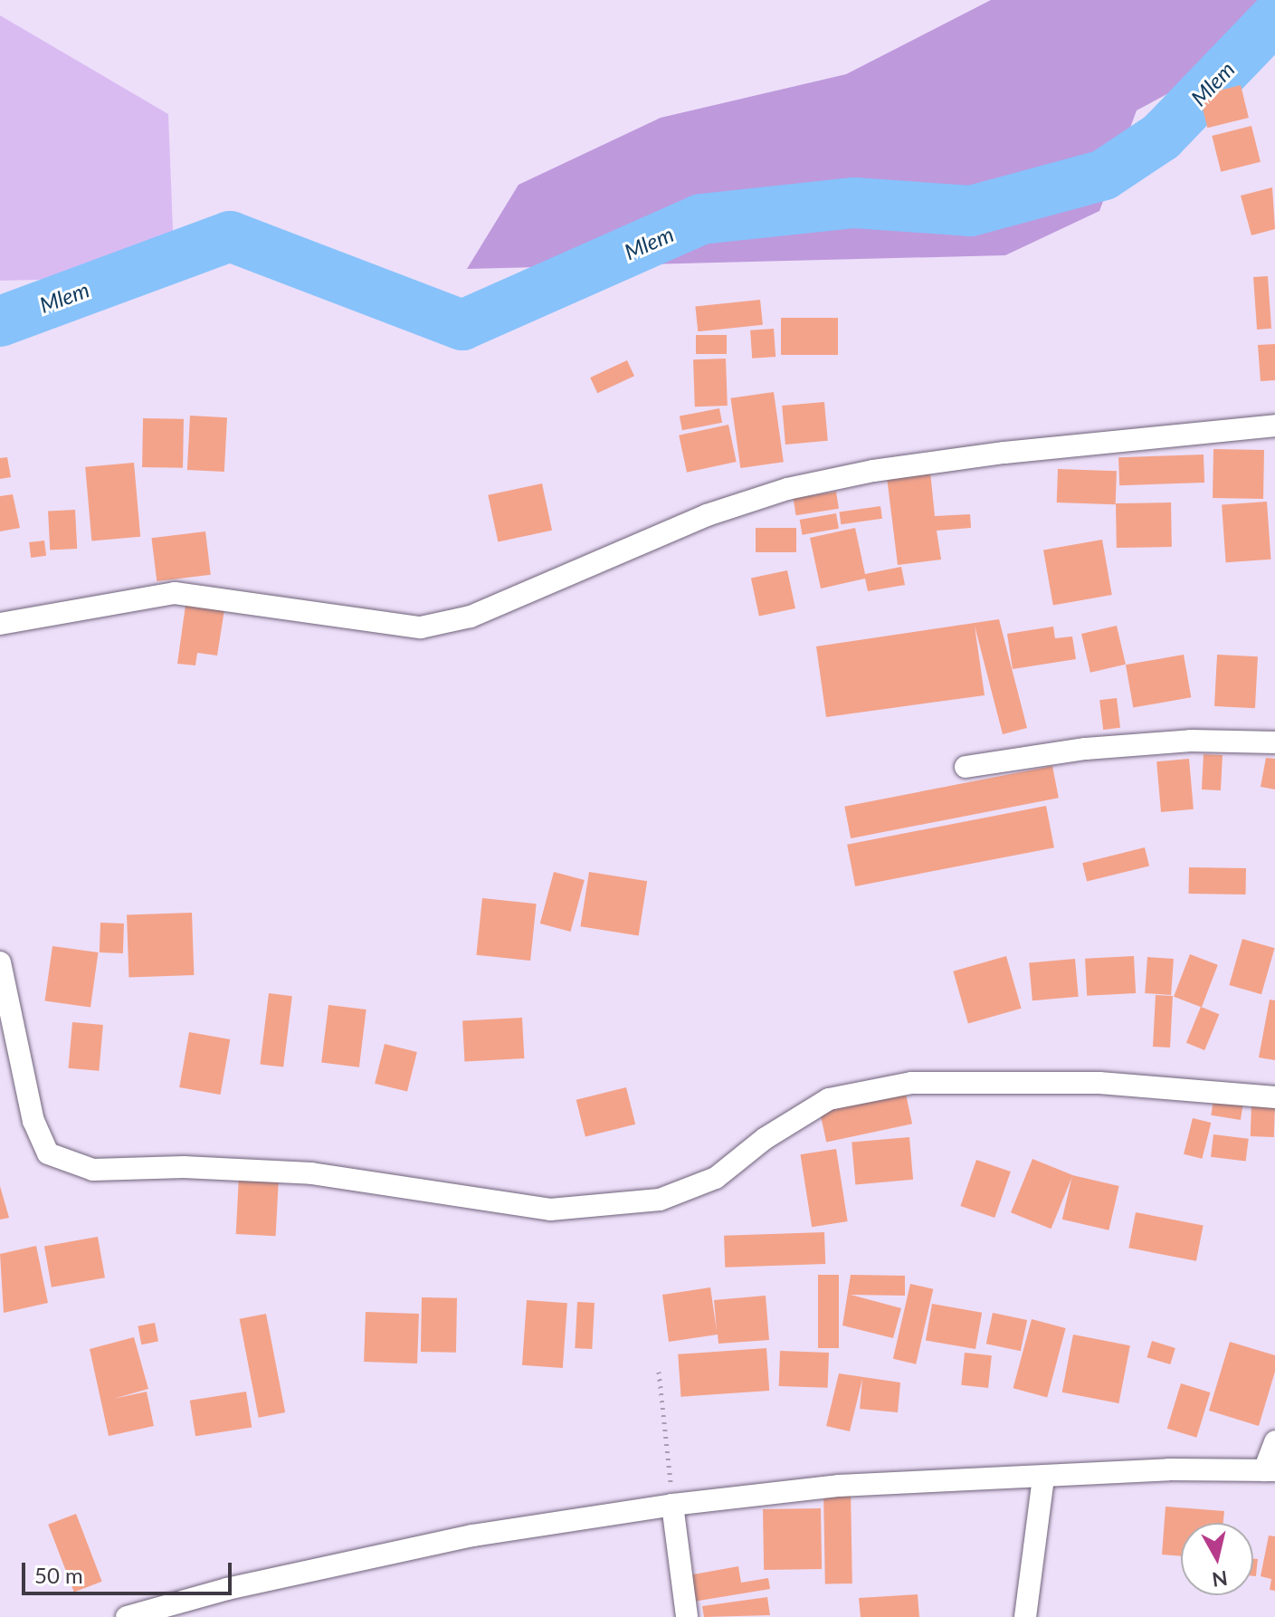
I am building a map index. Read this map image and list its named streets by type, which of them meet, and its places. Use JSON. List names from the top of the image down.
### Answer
{
  "water": ["Mlem"],
  "scale_bar": "50 m",
  "north": "bottom"
}
